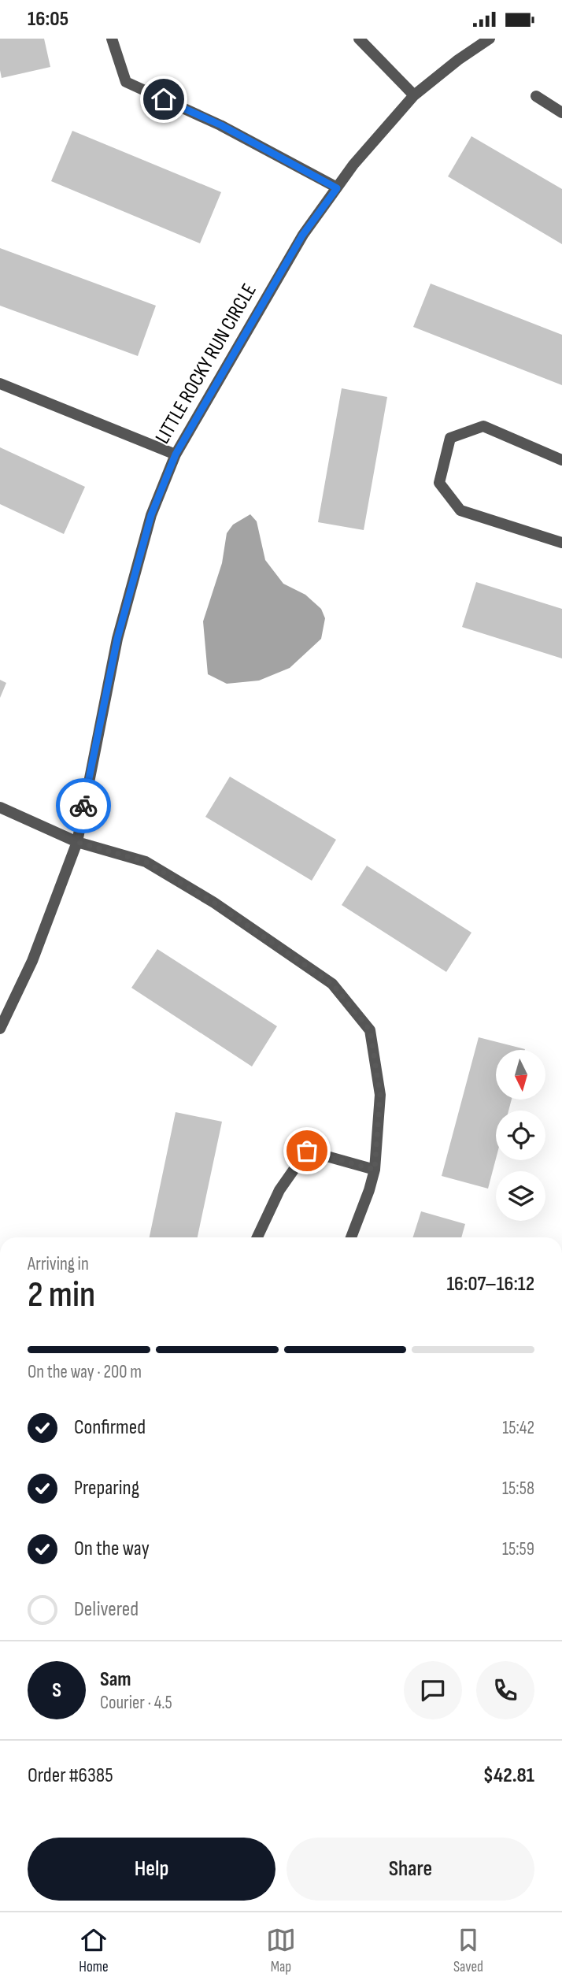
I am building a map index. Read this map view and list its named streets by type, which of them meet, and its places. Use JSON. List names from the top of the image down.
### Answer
{
  "streets": {
    "street": ["LITTLE ROCKY RUN CIRCLE"]
  },
  "north": "bottom",
  "page": {
    "status": "16:05",
    "heading": ["2 min", "Arriving in", "16:07–16:12"],
    "panel": [
      "Sam",
      "Courier · 4.5",
      "Order #6385",
      "$42.81"
    ],
    "bar": "On the way · 200 m",
    "list": [
      ["Confirmed", "15:42"],
      ["Preparing", "15:58"],
      ["On the way", "15:59"],
      "Delivered"
    ],
    "round": "S",
    "buttons": ["Help", "Share"],
    "tabs": ["Home", "Map", "Saved"]
  }
}
